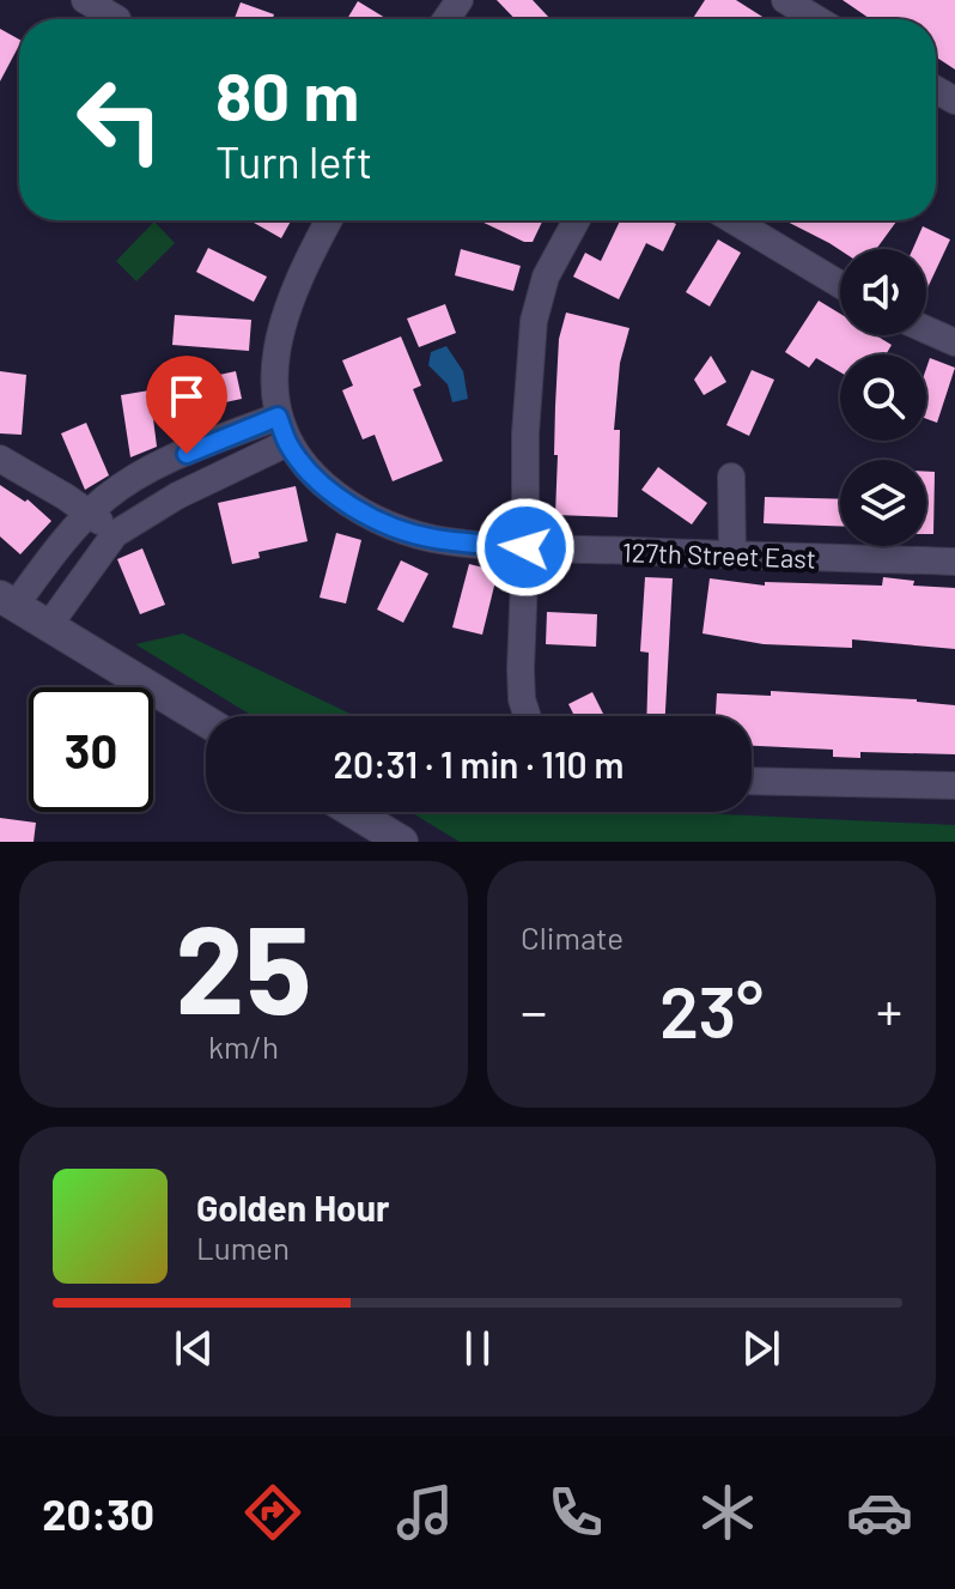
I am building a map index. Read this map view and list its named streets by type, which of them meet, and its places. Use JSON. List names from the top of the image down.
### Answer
{
  "streets": {
    "street": ["127th Street East"]
  },
  "page": {
    "turn": ["80 m", "Turn left"],
    "limit": "30",
    "trip": "20:31 · 1 min · 110 m",
    "tile": [
      ["25", "km/h"],
      "Climate"
    ],
    "heat": ["−", "23°", "+"],
    "song": ["Golden Hour", "Lumen"],
    "tabs": "20:30"
  }
}
